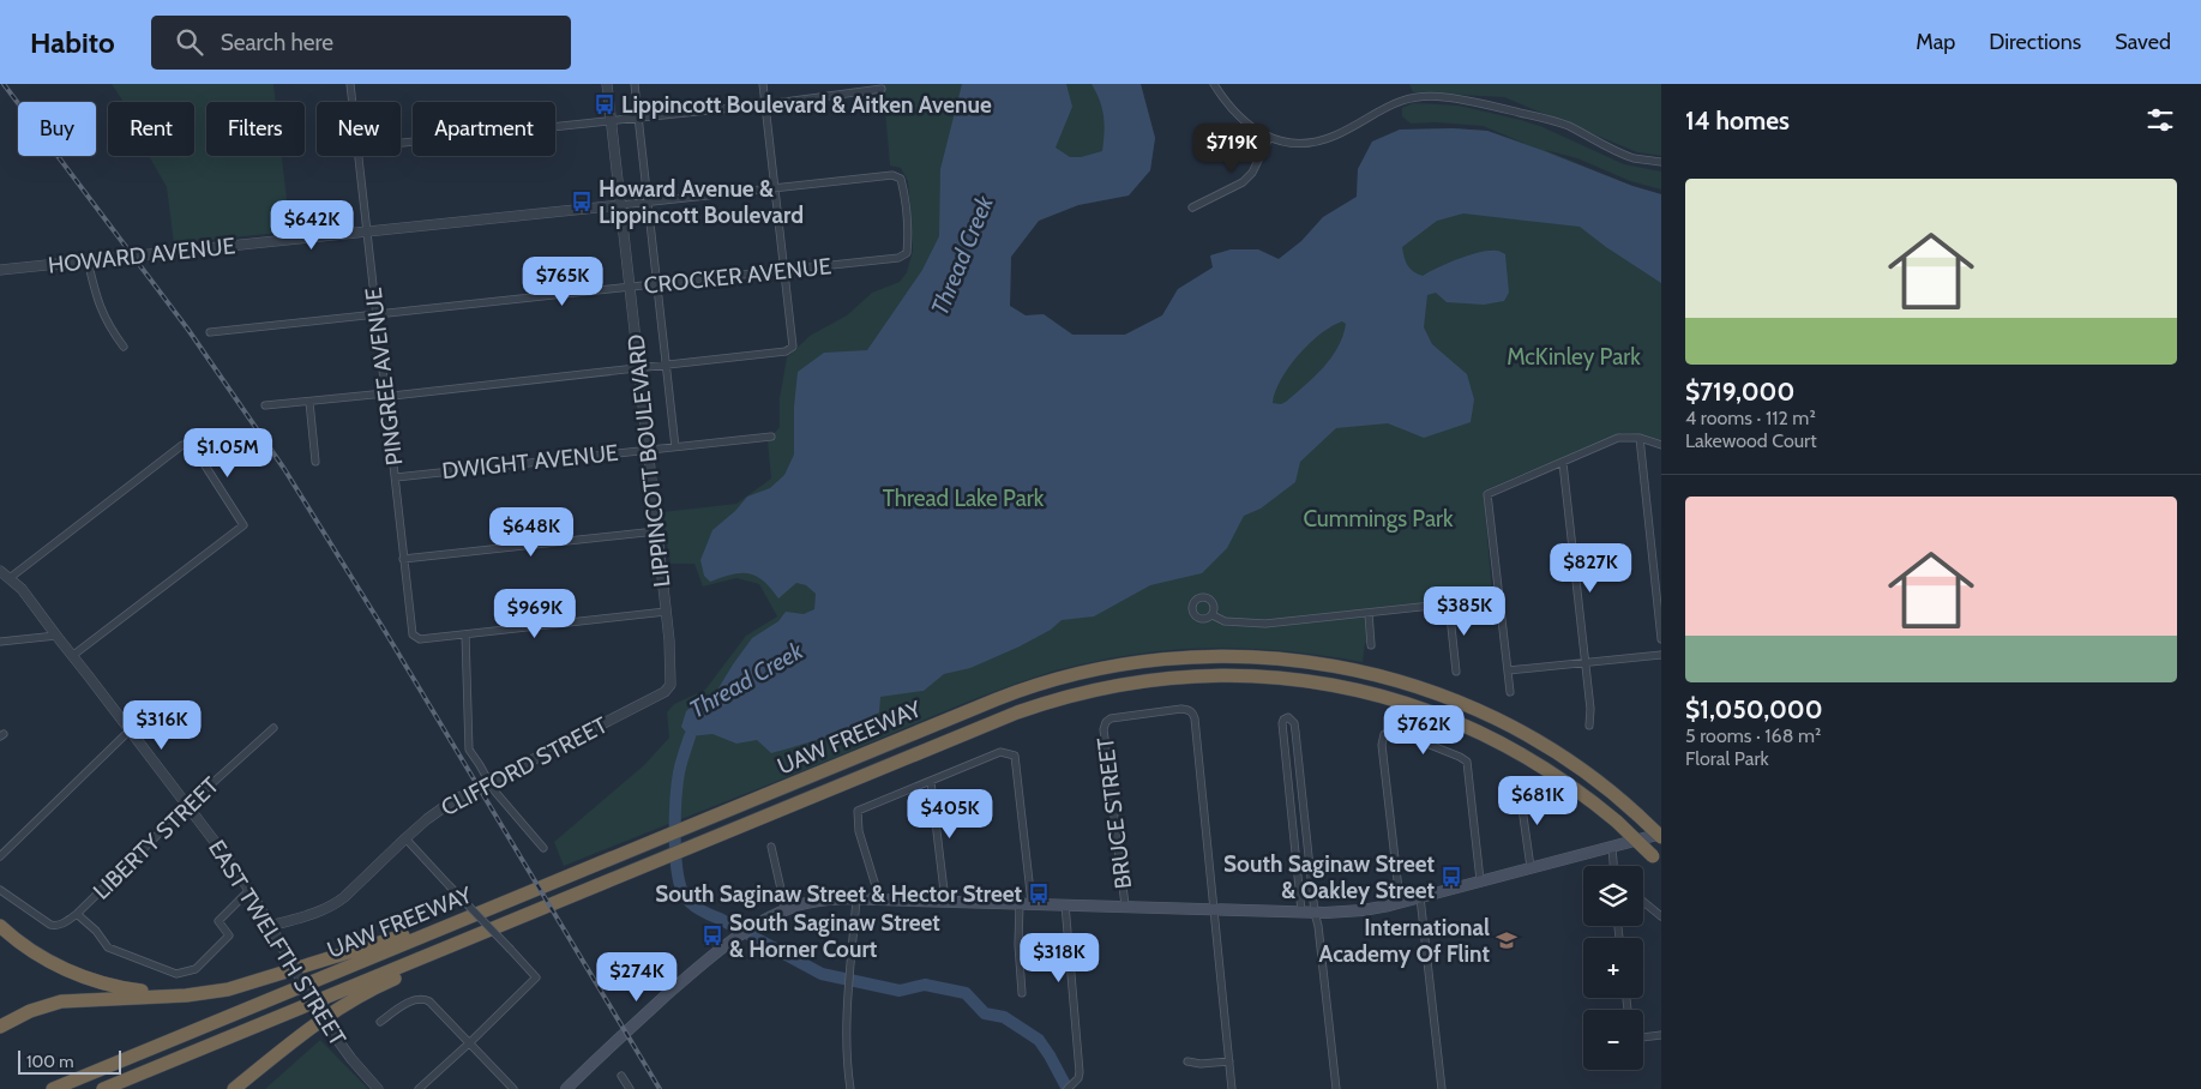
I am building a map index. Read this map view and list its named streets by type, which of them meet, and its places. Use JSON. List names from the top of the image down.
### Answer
{
  "streets": {
    "highway": ["UAW FREEWAY"],
    "street": [
      "HOWARD AVENUE",
      "CROCKER AVENUE",
      "PINGREE AVENUE",
      "LIPPINCOTT BOULEVARD",
      "DWIGHT AVENUE",
      "CLIFFORD STREET",
      "BRUCE STREET",
      "LIBERTY STREET",
      "EAST TWELFTH STREET"
    ]
  },
  "crossings": [
    ["HOWARD AVENUE", "CROCKER AVENUE"],
    ["HOWARD AVENUE", "PINGREE AVENUE"],
    ["HOWARD AVENUE", "LIPPINCOTT BOULEVARD"],
    ["CROCKER AVENUE", "PINGREE AVENUE"],
    ["CROCKER AVENUE", "LIPPINCOTT BOULEVARD"],
    ["PINGREE AVENUE", "DWIGHT AVENUE"],
    ["LIPPINCOTT BOULEVARD", "DWIGHT AVENUE"],
    ["LIPPINCOTT BOULEVARD", "CLIFFORD STREET"],
    ["CLIFFORD STREET", "EAST TWELFTH STREET"],
    ["LIBERTY STREET", "EAST TWELFTH STREET"]
  ],
  "water": ["Thread Creek"],
  "parks": ["McKinley Park", "Thread Lake Park", "Cummings Park"],
  "places": {
    "bus stop": [
      "Lippincott Boulevard & Aitken Avenue",
      "Howard Avenue & Lippincott Boulevard",
      "South Saginaw Street & Oakley Street",
      "South Saginaw Street & Hector Street",
      "South Saginaw Street & Horner Court"
    ],
    "school or university": ["International Academy Of Flint"]
  },
  "scale_bar": "100 m",
  "page": {
    "header": "Habito",
    "search": "Search here",
    "nav": ["Map", "Directions", "Saved"],
    "heading": "14 homes",
    "chip": [
      "Buy",
      "Rent",
      "Filters",
      "New",
      "Apartment"
    ],
    "price": [
      "$719K",
      "$642K",
      "$765K",
      "$1.05M",
      "$648K",
      "$827K",
      "$385K",
      "$969K",
      "$316K",
      "$762K",
      "$681K",
      "$405K",
      "$318K",
      "$274K"
    ],
    "list": [
      {
        "name": "$719,000",
        "note": "4 rooms · 112 m² · Lakewood Court"
      },
      {
        "name": "$1,050,000",
        "note": "5 rooms · 168 m² · Floral Park"
      }
    ],
    "map_buttons": ["+", "−"],
    "scale": "100 m"
  }
}
